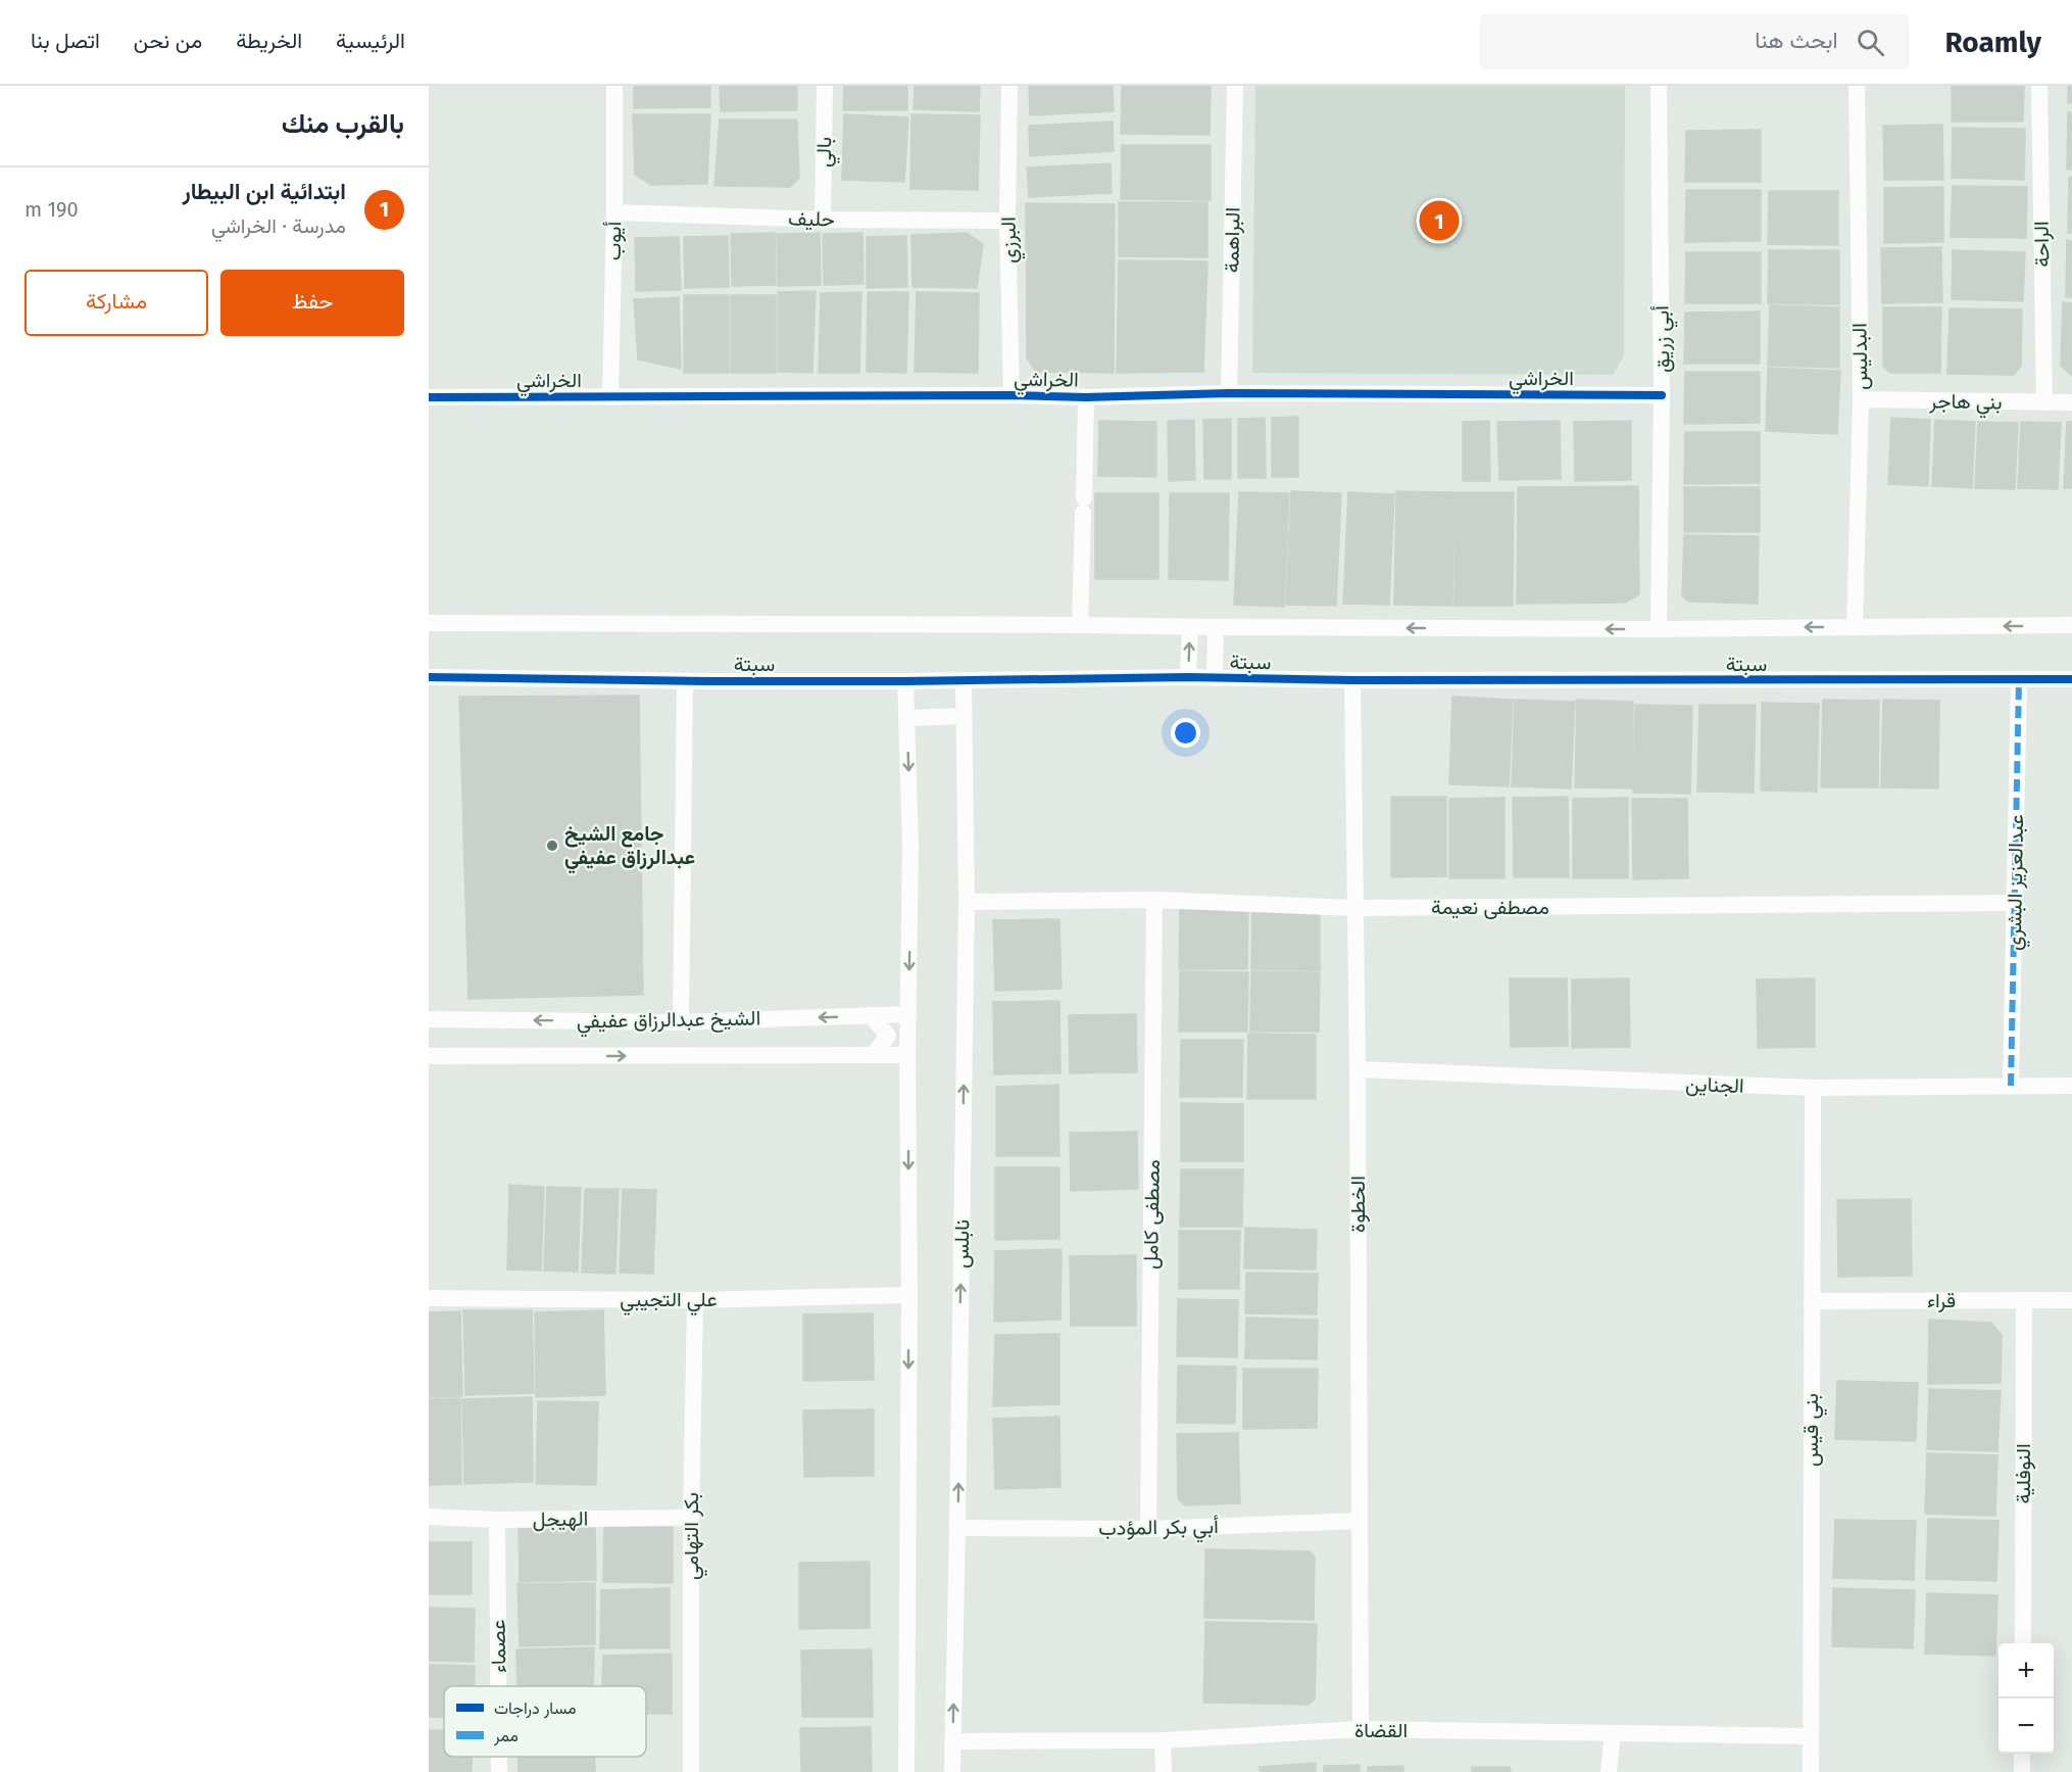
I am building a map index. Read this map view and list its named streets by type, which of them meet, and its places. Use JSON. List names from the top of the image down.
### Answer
{
  "streets": {
    "street": [
      "بالي",
      "حليف",
      "البرزي",
      "البراهمة",
      "أيوب",
      "الراحة",
      "أبي زريق",
      "البدليس",
      "الخراشي",
      "بني هاجر",
      "سبتة",
      "عبدالعزيز البشري",
      "مصطفى نعيمة",
      "الشيخ عبدالرزاق عفيفي",
      "الجناين",
      "الخطوة",
      "مصطفى كامل",
      "نابلس",
      "علي التجيبي",
      "قراء",
      "بني قيس",
      "النوفلية",
      "الهيجل",
      "أبي بكر المؤدب",
      "بكر التهامي",
      "عصماء",
      "القضاة"
    ]
  },
  "crossings": [
    ["بالي", "حليف"],
    ["حليف", "البرزي"],
    ["حليف", "أيوب"],
    ["البرزي", "الخراشي"],
    ["البراهمة", "الخراشي"],
    ["أيوب", "الخراشي"],
    ["الراحة", "بني هاجر"],
    ["أبي زريق", "الخراشي"],
    ["أبي زريق", "سبتة"],
    ["البدليس", "بني هاجر"],
    ["البدليس", "سبتة"],
    ["سبتة", "عبدالعزيز البشري"],
    ["سبتة", "الخطوة"],
    ["سبتة", "نابلس"],
    ["عبدالعزيز البشري", "مصطفى نعيمة"],
    ["عبدالعزيز البشري", "الجناين"],
    ["مصطفى نعيمة", "الخطوة"],
    ["مصطفى نعيمة", "مصطفى كامل"],
    ["مصطفى نعيمة", "نابلس"],
    ["الجناين", "الخطوة"],
    ["الجناين", "بني قيس"],
    ["الخطوة", "أبي بكر المؤدب"],
    ["الخطوة", "القضاة"],
    ["مصطفى كامل", "أبي بكر المؤدب"],
    ["نابلس", "أبي بكر المؤدب"],
    ["نابلس", "القضاة"],
    ["علي التجيبي", "بكر التهامي"],
    ["قراء", "بني قيس"],
    ["قراء", "النوفلية"],
    ["بني قيس", "القضاة"],
    ["الهيجل", "بكر التهامي"],
    ["الهيجل", "عصماء"]
  ],
  "places": ["جامع الشيخ عبدالرزاق عفيفي"],
  "legend": ["مسار دراجات", "ممر"],
  "page": {
    "header": "Roamly",
    "search": "ابحث هنا",
    "nav": [
      "الرئيسية",
      "الخريطة",
      "من نحن",
      "اتصل بنا"
    ],
    "heading": "بالقرب منك",
    "list": [
      {
        "mark": "1",
        "name": "ابتدائية ابن البيطار",
        "note": "مدرسة · الخراشي",
        "value": "190 m"
      }
    ],
    "pins": "1",
    "buttons": ["حفظ", "مشاركة"],
    "map_buttons": ["+", "−"]
  }
}
